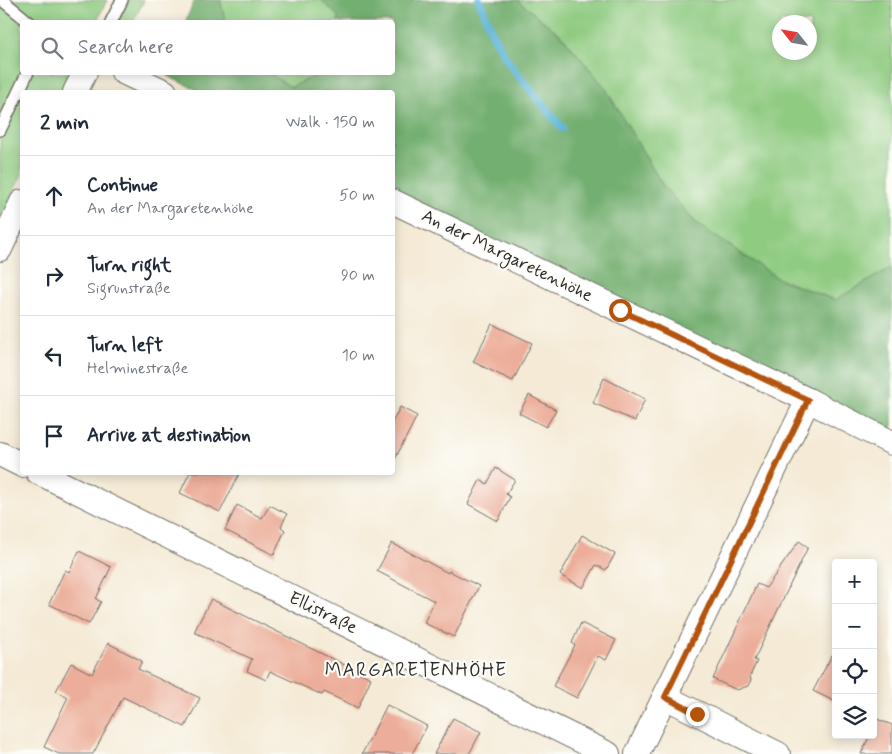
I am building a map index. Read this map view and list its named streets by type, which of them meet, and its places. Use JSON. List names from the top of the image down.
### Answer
{
  "streets": {
    "street": ["An der Margaretenhöhe", "Ellistraße"]
  },
  "districts": ["MARGARETENHÖHE"],
  "north": "top left",
  "page": {
    "search": "Search here",
    "heading": ["2 min", "Walk · 150 m"],
    "list": [
      ["Continue", "An der Margaretenhöhe", "50 m"],
      ["Turn right", "Sigrunstraße", "90 m"],
      ["Turn left", "Helminestraße", "10 m"],
      "Arrive at destination"
    ],
    "map_buttons": ["+", "−"]
  }
}
